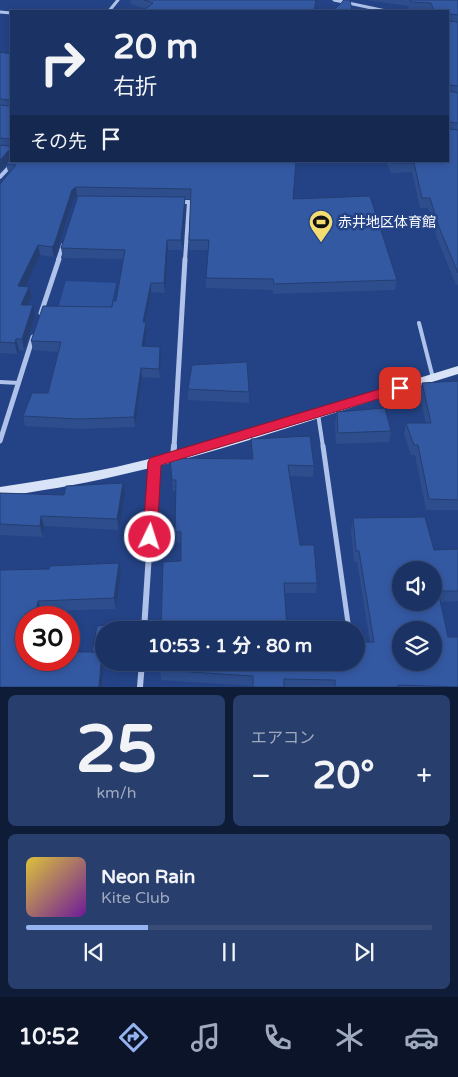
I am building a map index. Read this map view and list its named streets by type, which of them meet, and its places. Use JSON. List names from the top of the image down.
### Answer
{
  "places": {
    "sports": ["赤井地区体育館"]
  },
  "page": {
    "turn": ["20 m", "右折"],
    "then": "その先",
    "limit": "30",
    "trip": "10:53 · 1 分 · 80 m",
    "tile": [
      ["25", "km/h"],
      "エアコン"
    ],
    "heat": ["−", "20°", "+"],
    "song": ["Neon Rain", "Kite Club"],
    "tabs": "10:52"
  }
}
